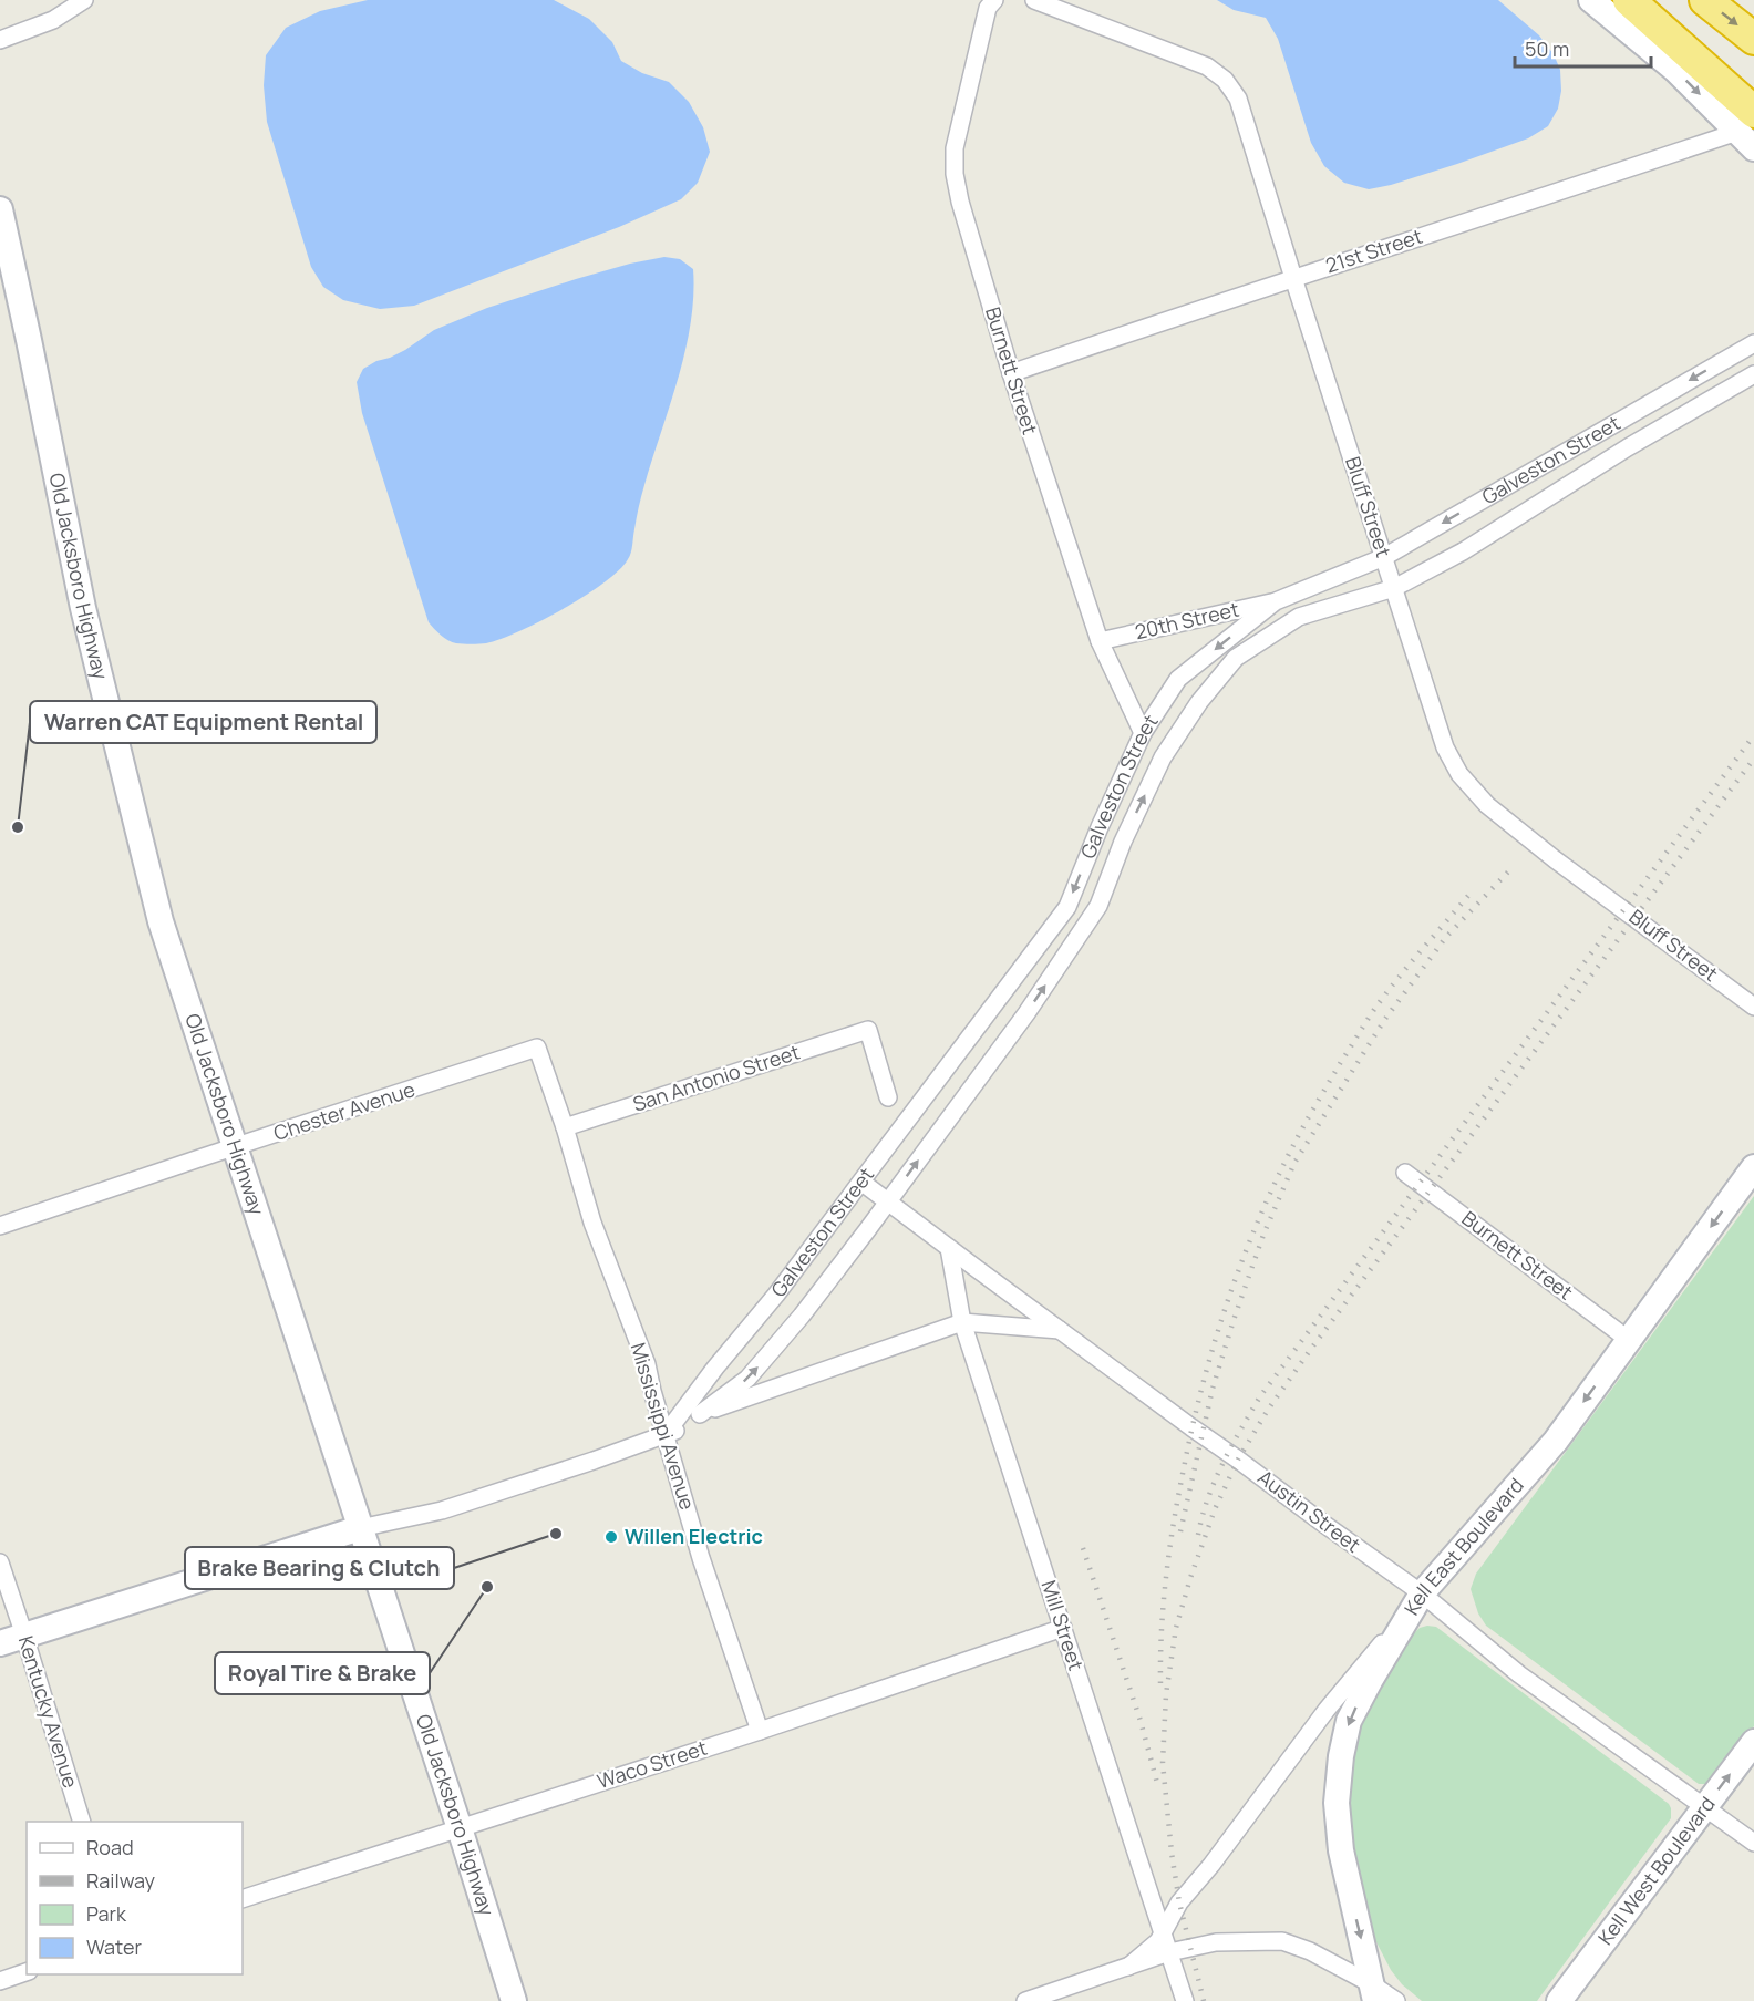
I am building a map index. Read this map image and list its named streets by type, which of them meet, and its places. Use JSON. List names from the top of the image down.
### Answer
{
  "streets": {
    "main road": [
      "Galveston Street",
      "Old Jacksboro Highway",
      "Kell East Boulevard",
      "Kell West Boulevard"
    ],
    "street": [
      "21st Street",
      "Burnett Street",
      "Bluff Street",
      "20th Street",
      "San Antonio Street",
      "Chester Avenue",
      "Mississippi Avenue",
      "Austin Street",
      "Mill Street",
      "Kentucky Avenue",
      "Waco Street"
    ]
  },
  "crossings": [
    ["21st Street", "Burnett Street"],
    ["21st Street", "Bluff Street"],
    ["Burnett Street", "Galveston Street"],
    ["Burnett Street", "20th Street"],
    ["Burnett Street", "Kell East Boulevard"],
    ["Galveston Street", "Bluff Street"],
    ["Galveston Street", "Old Jacksboro Highway"],
    ["Galveston Street", "20th Street"],
    ["Galveston Street", "Mississippi Avenue"],
    ["Galveston Street", "Austin Street"],
    ["Galveston Street", "Mill Street"],
    ["Galveston Street", "Kentucky Avenue"],
    ["Old Jacksboro Highway", "Chester Avenue"],
    ["Old Jacksboro Highway", "Waco Street"],
    ["San Antonio Street", "Mississippi Avenue"],
    ["Chester Avenue", "Mississippi Avenue"],
    ["Mississippi Avenue", "Waco Street"],
    ["Austin Street", "Kell East Boulevard"],
    ["Austin Street", "Mill Street"],
    ["Austin Street", "Kell West Boulevard"],
    ["Mill Street", "Waco Street"]
  ],
  "one_way": ["Kell East Boulevard"],
  "places": [
    "Warren CAT Equipment Rental",
    "Brake Bearing & Clutch",
    "Willen Electric",
    "Royal Tire & Brake"
  ],
  "legend": [
    "Road",
    "Railway",
    "Park",
    "Water"
  ],
  "scale_bar": "50 m"
}
